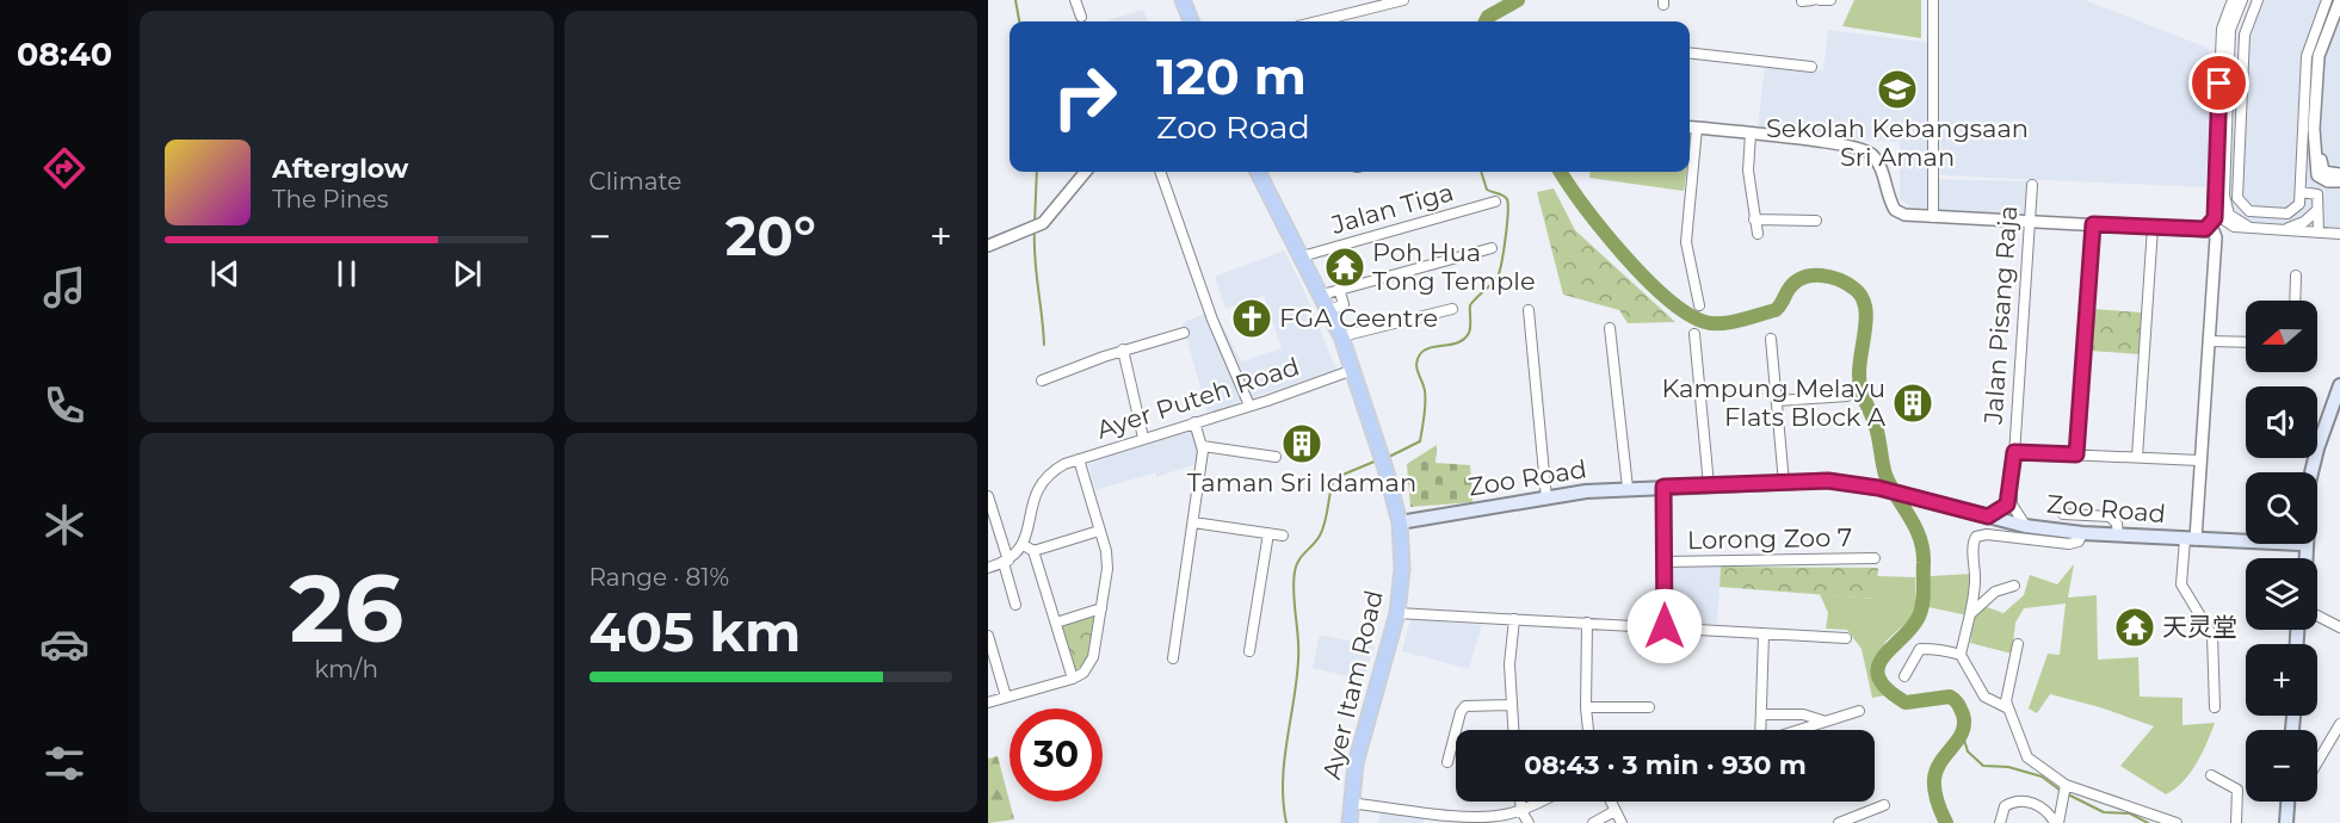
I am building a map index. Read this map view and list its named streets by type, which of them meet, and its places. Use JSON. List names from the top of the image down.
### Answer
{
  "streets": {
    "main road": ["Zoo Road", "Ayer Itam Road"],
    "street": [
      "Jalan Tiga",
      "Jalan Pisang Raja",
      "Ayer Puteh Road",
      "Lorong Zoo 7"
    ]
  },
  "crossings": [
    ["Jalan Tiga", "Ayer Itam Road"],
    ["Jalan Pisang Raja", "Zoo Road"],
    ["Ayer Puteh Road", "Ayer Itam Road"],
    ["Zoo Road", "Ayer Itam Road"]
  ],
  "places": {
    "school or university": ["Sekolah Kebangsaan Sri Aman"],
    "temple": ["Poh Hua Tong Temple", "天灵堂"],
    "church": ["FGA Ceentre"],
    "building": ["Kampung Melayu Flats Block A", "Taman Sri Idaman"]
  },
  "north": "left",
  "page": {
    "tabs": "08:40",
    "tile": [
      "Climate",
      ["26", "km/h"],
      ["Range · 81%", "405 km"]
    ],
    "turn": ["120 m", "Zoo Road"],
    "song": ["Afterglow", "The Pines"],
    "heat": ["−", "20°", "+"],
    "map_buttons": ["+", "−"],
    "limit": "30",
    "trip": "08:43 · 3 min · 930 m"
  }
}
